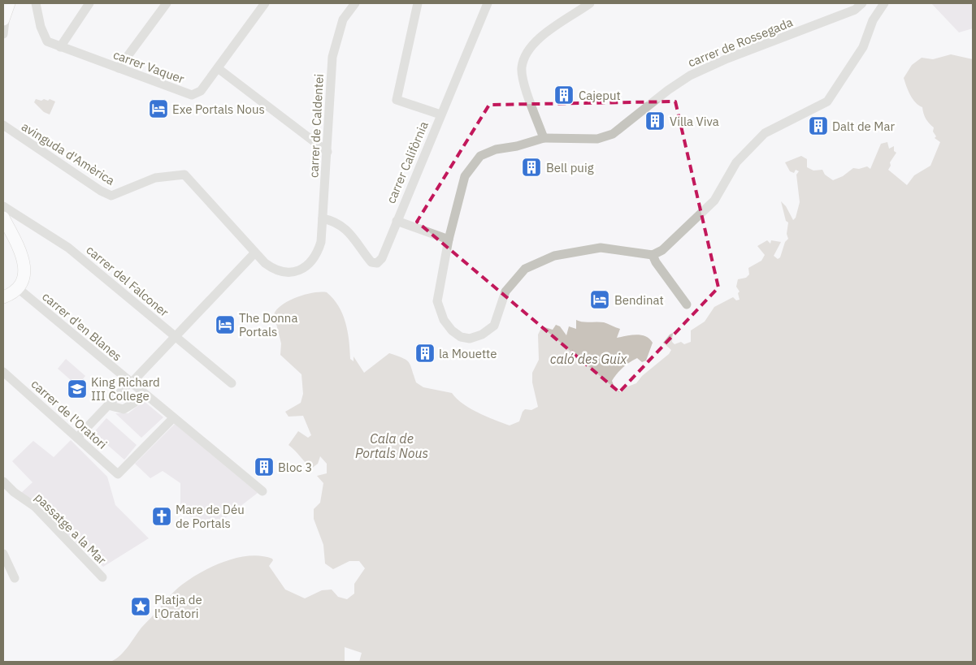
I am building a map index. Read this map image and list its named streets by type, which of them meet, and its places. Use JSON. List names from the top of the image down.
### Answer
{
  "streets": {
    "street": [
      "carrer de Rossegada",
      "carrer Vaquer",
      "carrer de Caldentei",
      "avinguda d'Amèrica",
      "carrer Califòrnia",
      "carrer del Falconer",
      "carrer d'en Blanes",
      "carrer de l'Oratori",
      "passatge a la Mar"
    ]
  },
  "crossings": [
    ["carrer de Caldentei", "avinguda d'Amèrica"],
    ["carrer de Caldentei", "carrer Califòrnia"],
    ["carrer d'en Blanes", "carrer de l'Oratori"]
  ],
  "water": ["caló des Guix", "Cala de Portals Nous"],
  "places": {
    "building": [
      "Cajeput",
      "Villa Viva",
      "Dalt de Mar",
      "Bell puig",
      "la Mouette",
      "Bloc 3"
    ],
    "hotel": ["Exe Portals Nous", "Bendinat", "The Donna Portals"],
    "school or university": ["King Richard III College"],
    "church": ["Mare de Déu de Portals"],
    "place": ["Platja de l'Oratori"]
  }
}
